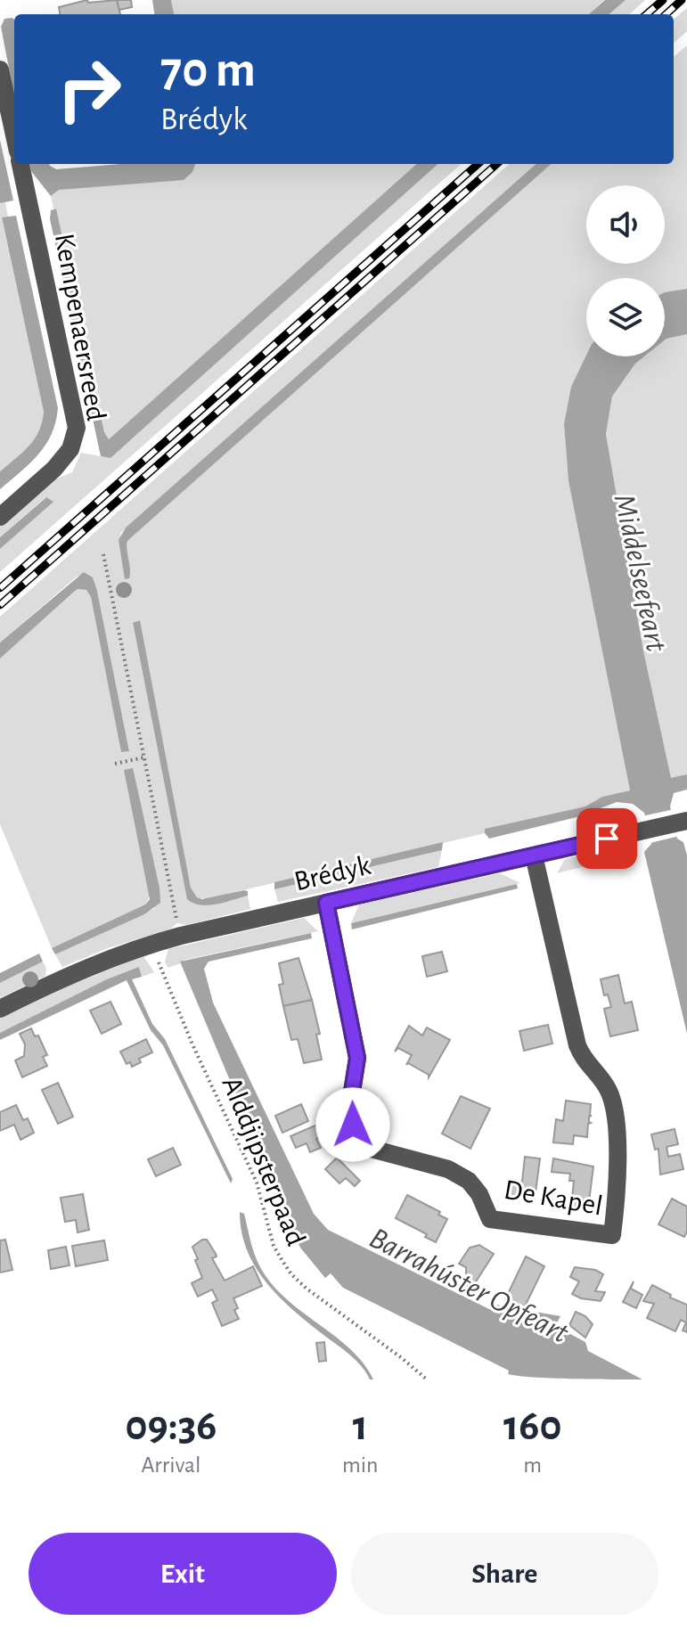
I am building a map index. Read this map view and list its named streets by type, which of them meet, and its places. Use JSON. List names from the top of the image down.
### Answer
{
  "streets": {
    "street": ["Kempenaersreed", "Brédyk", "De Kapel"],
    "path": ["Alddjipsterpaad"]
  },
  "crossings": [
    ["Brédyk", "Alddjipsterpaad"],
    ["Brédyk", "De Kapel"]
  ],
  "water": ["Middelseefeart", "Barrahúster Opfeart"],
  "page": {
    "turn": ["70 m", "Brédyk"],
    "eta": [
      "09:36",
      "Arrival",
      "1",
      "min",
      "160",
      "m"
    ],
    "buttons": ["Exit", "Share"]
  }
}
